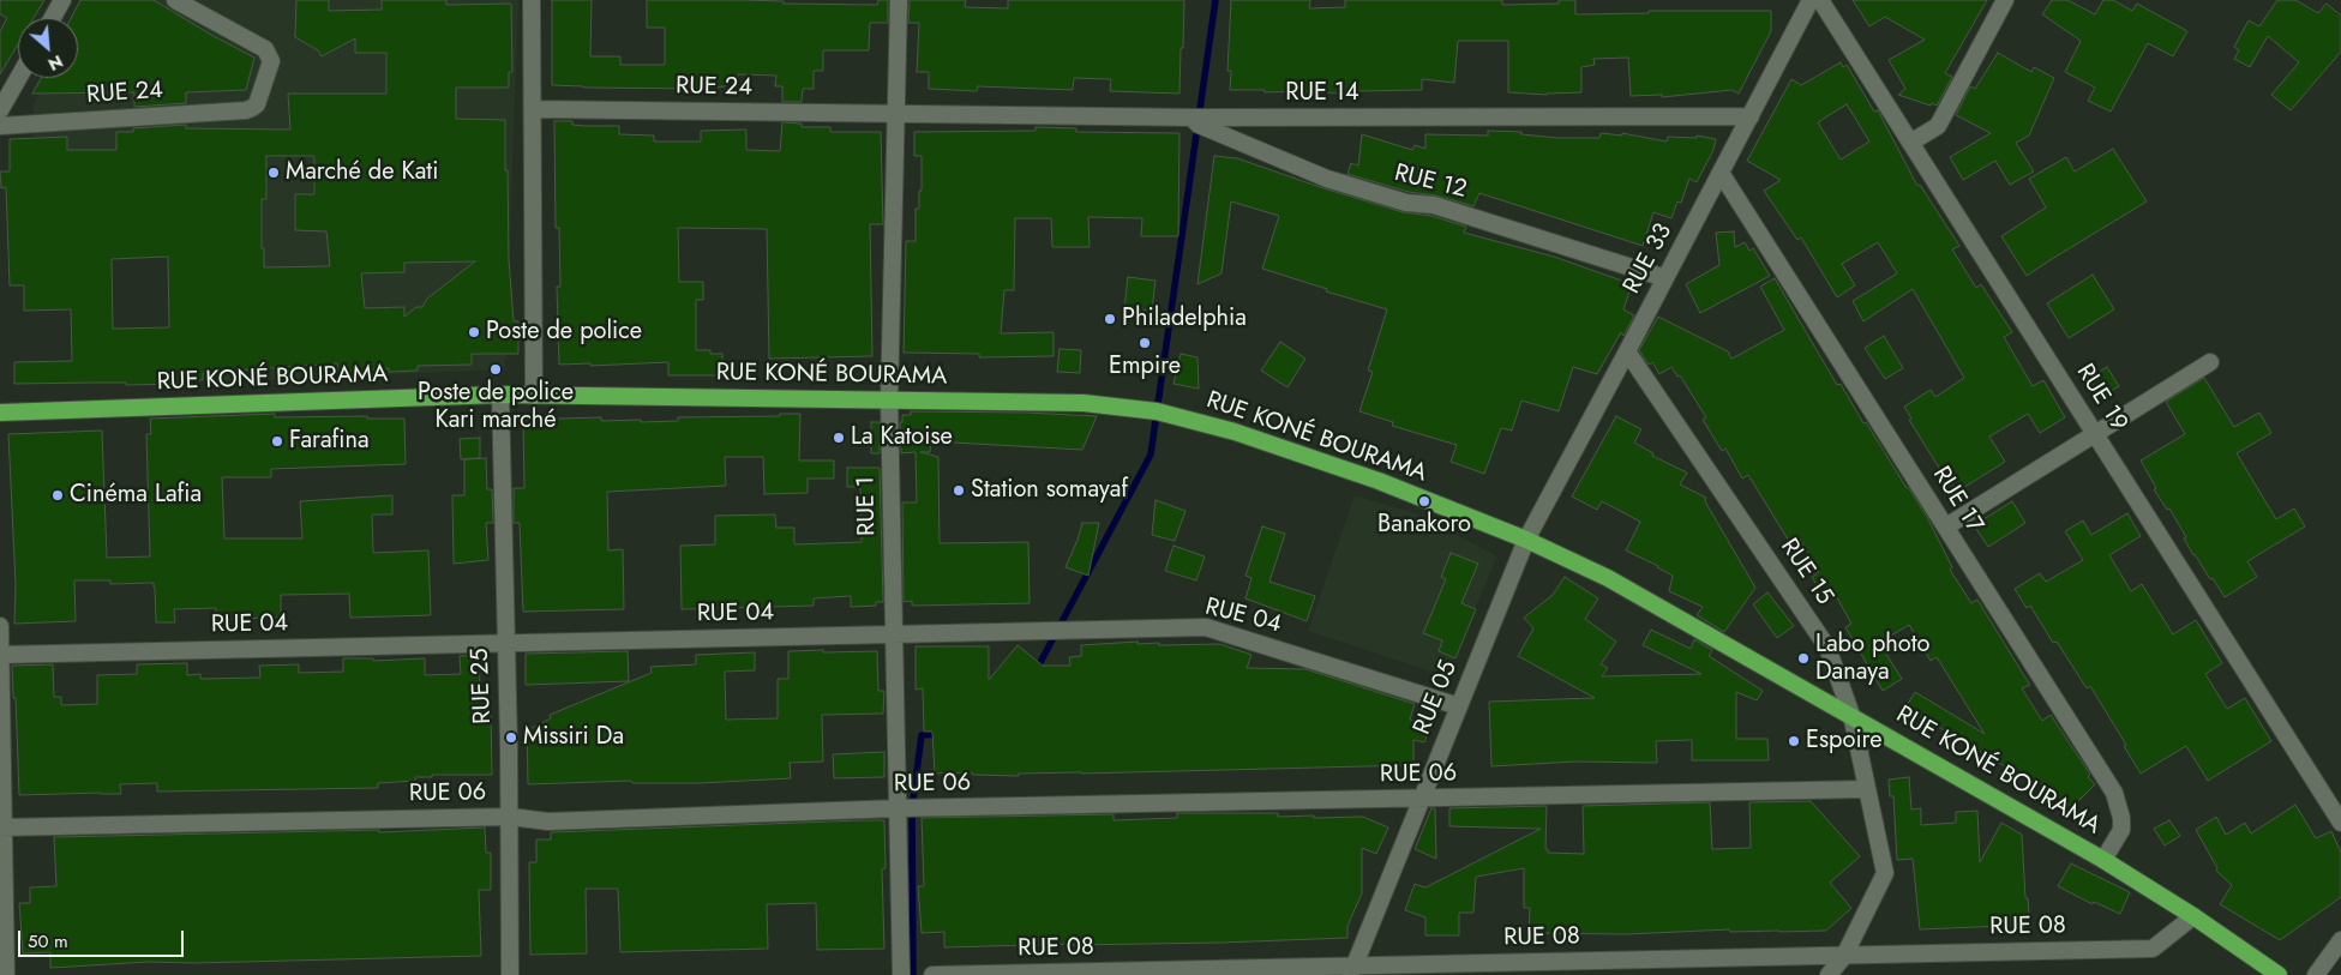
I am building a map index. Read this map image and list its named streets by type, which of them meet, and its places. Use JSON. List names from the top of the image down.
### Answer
{
  "streets": {
    "highway": ["RUE KONÉ BOURAMA"],
    "street": [
      "RUE 24",
      "RUE 14",
      "RUE 12",
      "RUE 33",
      "RUE 19",
      "RUE 17",
      "RUE 1",
      "RUE 15",
      "RUE 04",
      "RUE 25",
      "RUE 05",
      "RUE 06",
      "RUE 08"
    ]
  },
  "crossings": [
    ["RUE 24", "RUE 14"],
    ["RUE 24", "RUE 1"],
    ["RUE 14", "RUE 12"],
    ["RUE 14", "RUE 33"],
    ["RUE 14", "RUE 1"],
    ["RUE 12", "RUE 33"],
    ["RUE 33", "RUE KONÉ BOURAMA"],
    ["RUE 33", "RUE 17"],
    ["RUE 33", "RUE 15"],
    ["RUE 33", "RUE 05"],
    ["RUE KONÉ BOURAMA", "RUE 17"],
    ["RUE KONÉ BOURAMA", "RUE 1"],
    ["RUE KONÉ BOURAMA", "RUE 15"],
    ["RUE KONÉ BOURAMA", "RUE 25"],
    ["RUE KONÉ BOURAMA", "RUE 05"],
    ["RUE KONÉ BOURAMA", "RUE 08"],
    ["RUE 1", "RUE 04"],
    ["RUE 1", "RUE 06"],
    ["RUE 15", "RUE 06"],
    ["RUE 15", "RUE 08"],
    ["RUE 04", "RUE 25"],
    ["RUE 04", "RUE 05"],
    ["RUE 25", "RUE 06"],
    ["RUE 05", "RUE 06"],
    ["RUE 05", "RUE 08"]
  ],
  "places": [
    "Marché de Kati",
    "Philadelphia",
    "Poste de police",
    "Empire",
    "Poste de police Kari marché",
    "La Katoise",
    "Farafina",
    "Station somayaf",
    "Cinéma Lafia",
    "Banakoro",
    "Labo photo Danaya",
    "Missiri Da",
    "Espoire"
  ],
  "scale_bar": "50 m",
  "north": "bottom right"
}
